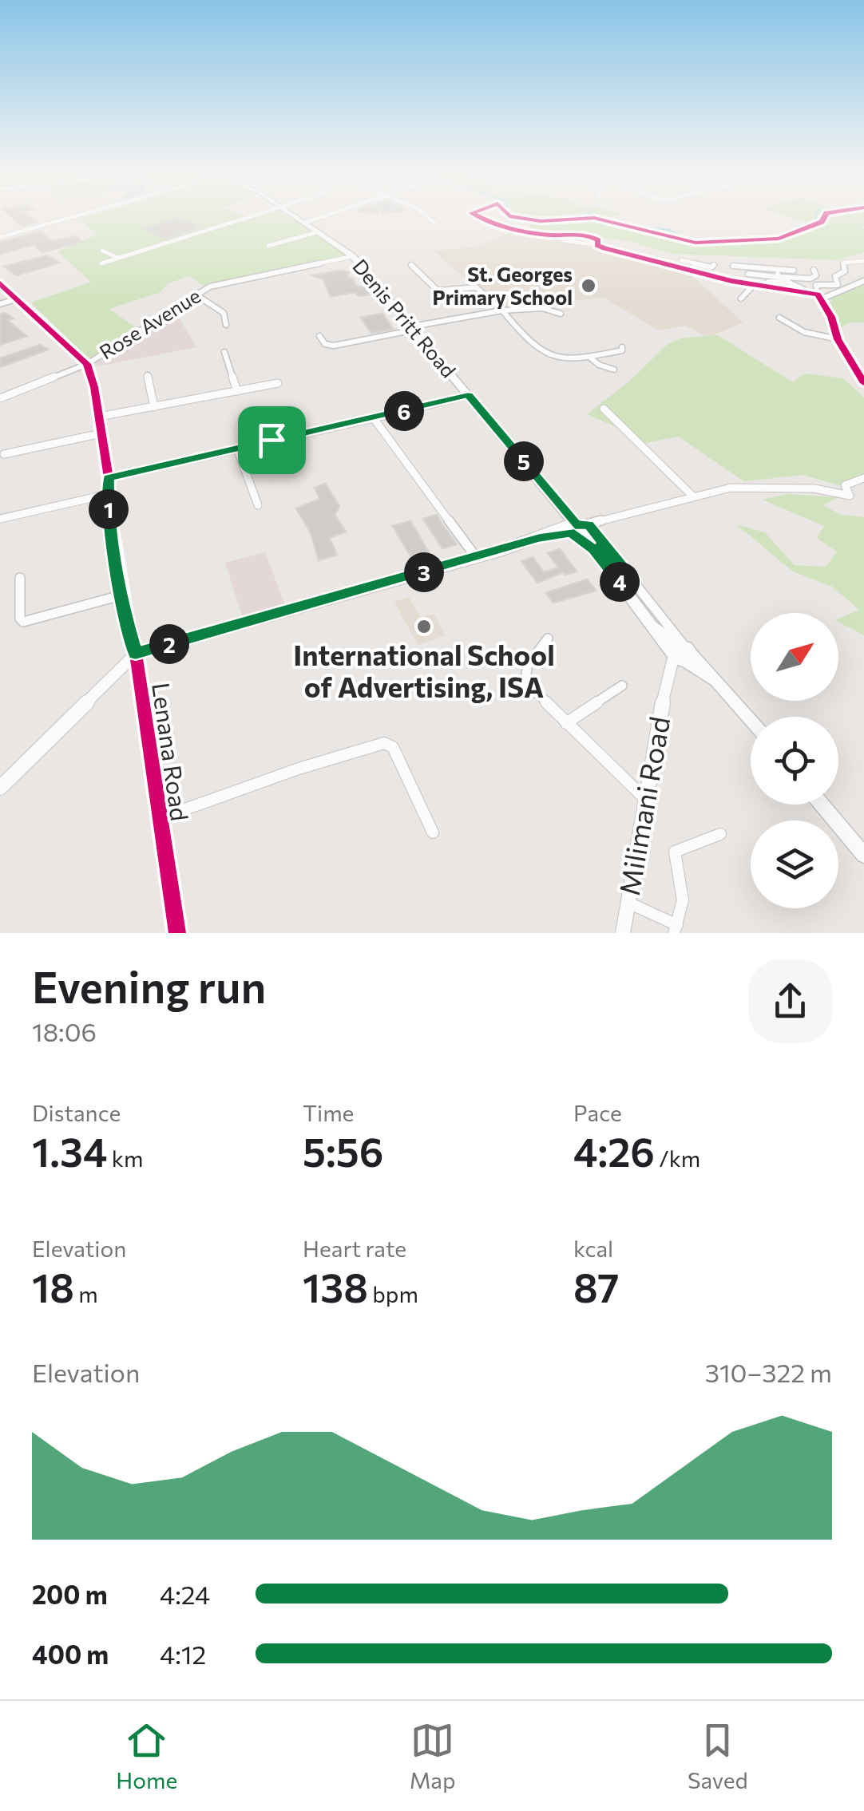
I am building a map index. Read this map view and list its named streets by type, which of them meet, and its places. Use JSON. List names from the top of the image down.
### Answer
{
  "streets": {
    "main road": ["Denis Pritt Road"],
    "street": ["Rose Avenue", "Lenana Road", "Milimani Road"]
  },
  "crossings": [
    ["Denis Pritt Road", "Rose Avenue"],
    ["Rose Avenue", "Lenana Road"]
  ],
  "places": ["St. Georges Primary School", "International School of Advertising, ISA"],
  "north": "top right",
  "page": {
    "pins": [
      "6",
      "5",
      "1",
      "3",
      "4",
      "2"
    ],
    "heading": ["Evening run", "18:06"],
    "stats": [
      ["Distance", "1.34 km"],
      ["Time", "5:56"],
      ["Pace", "4:26 /km"],
      ["Elevation", "18 m"],
      ["Heart rate", "138 bpm"],
      ["kcal", "87"]
    ],
    "chart": ["Elevation", "310–322 m"],
    "list": [
      {
        "name": "200 m",
        "note": "4:24"
      },
      {
        "name": "400 m",
        "note": "4:12"
      }
    ],
    "tabs": ["Home", "Map", "Saved"]
  }
}
